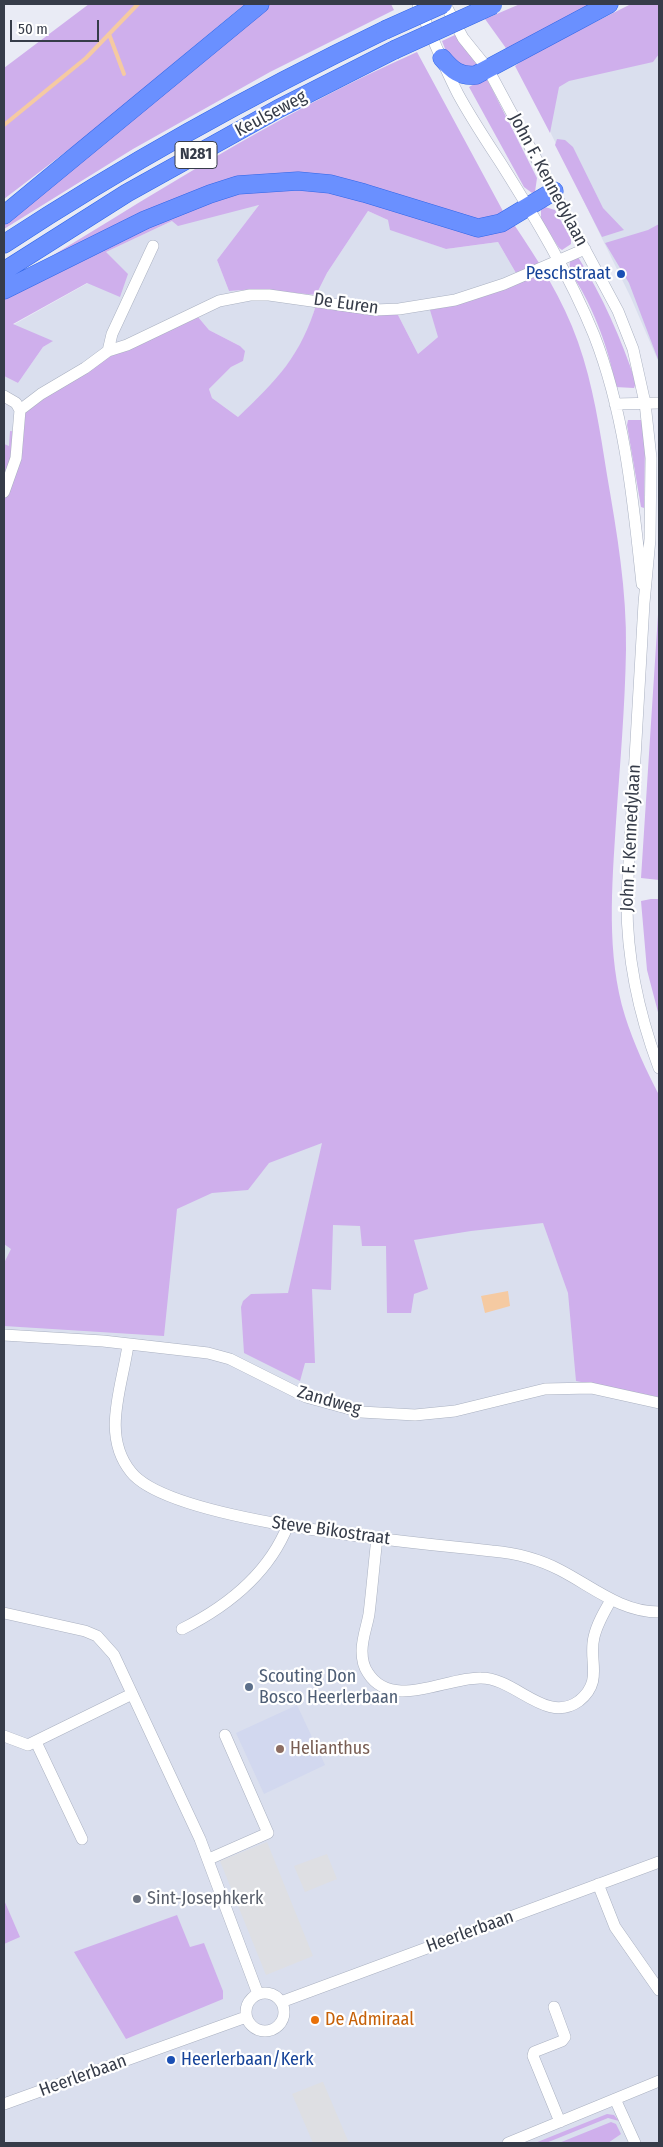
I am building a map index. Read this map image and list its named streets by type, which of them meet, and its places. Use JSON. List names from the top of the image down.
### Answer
{
  "streets": {
    "highway": ["Keulseweg", "N281"],
    "street": [
      "John F. Kennedylaan",
      "De Euren",
      "Zandweg",
      "Steve Bikostraat",
      "Heerlerbaan"
    ]
  },
  "crossings": [
    ["Keulseweg", "John F. Kennedylaan"],
    ["N281", "John F. Kennedylaan"],
    ["John F. Kennedylaan", "De Euren"],
    ["Zandweg", "Steve Bikostraat"]
  ],
  "places": [
    "Peschstraat",
    "Scouting Don Bosco Heerlerbaan",
    "Helianthus",
    "Sint-Josephkerk",
    "De Admiraal",
    "Heerlerbaan/Kerk"
  ],
  "scale_bar": "50 m"
}
